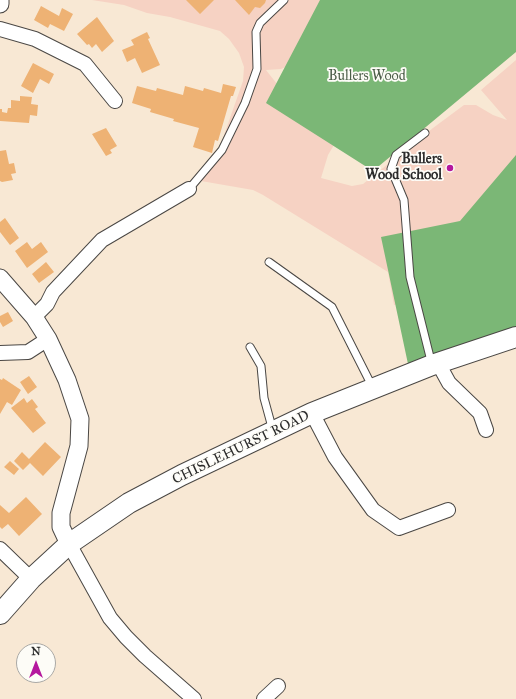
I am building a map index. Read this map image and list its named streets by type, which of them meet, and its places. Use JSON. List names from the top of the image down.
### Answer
{
  "streets": {
    "main road": ["CHISLEHURST ROAD"]
  },
  "parks": ["Bullers Wood"],
  "places": ["Bullers Wood School"],
  "north": "top"
}
